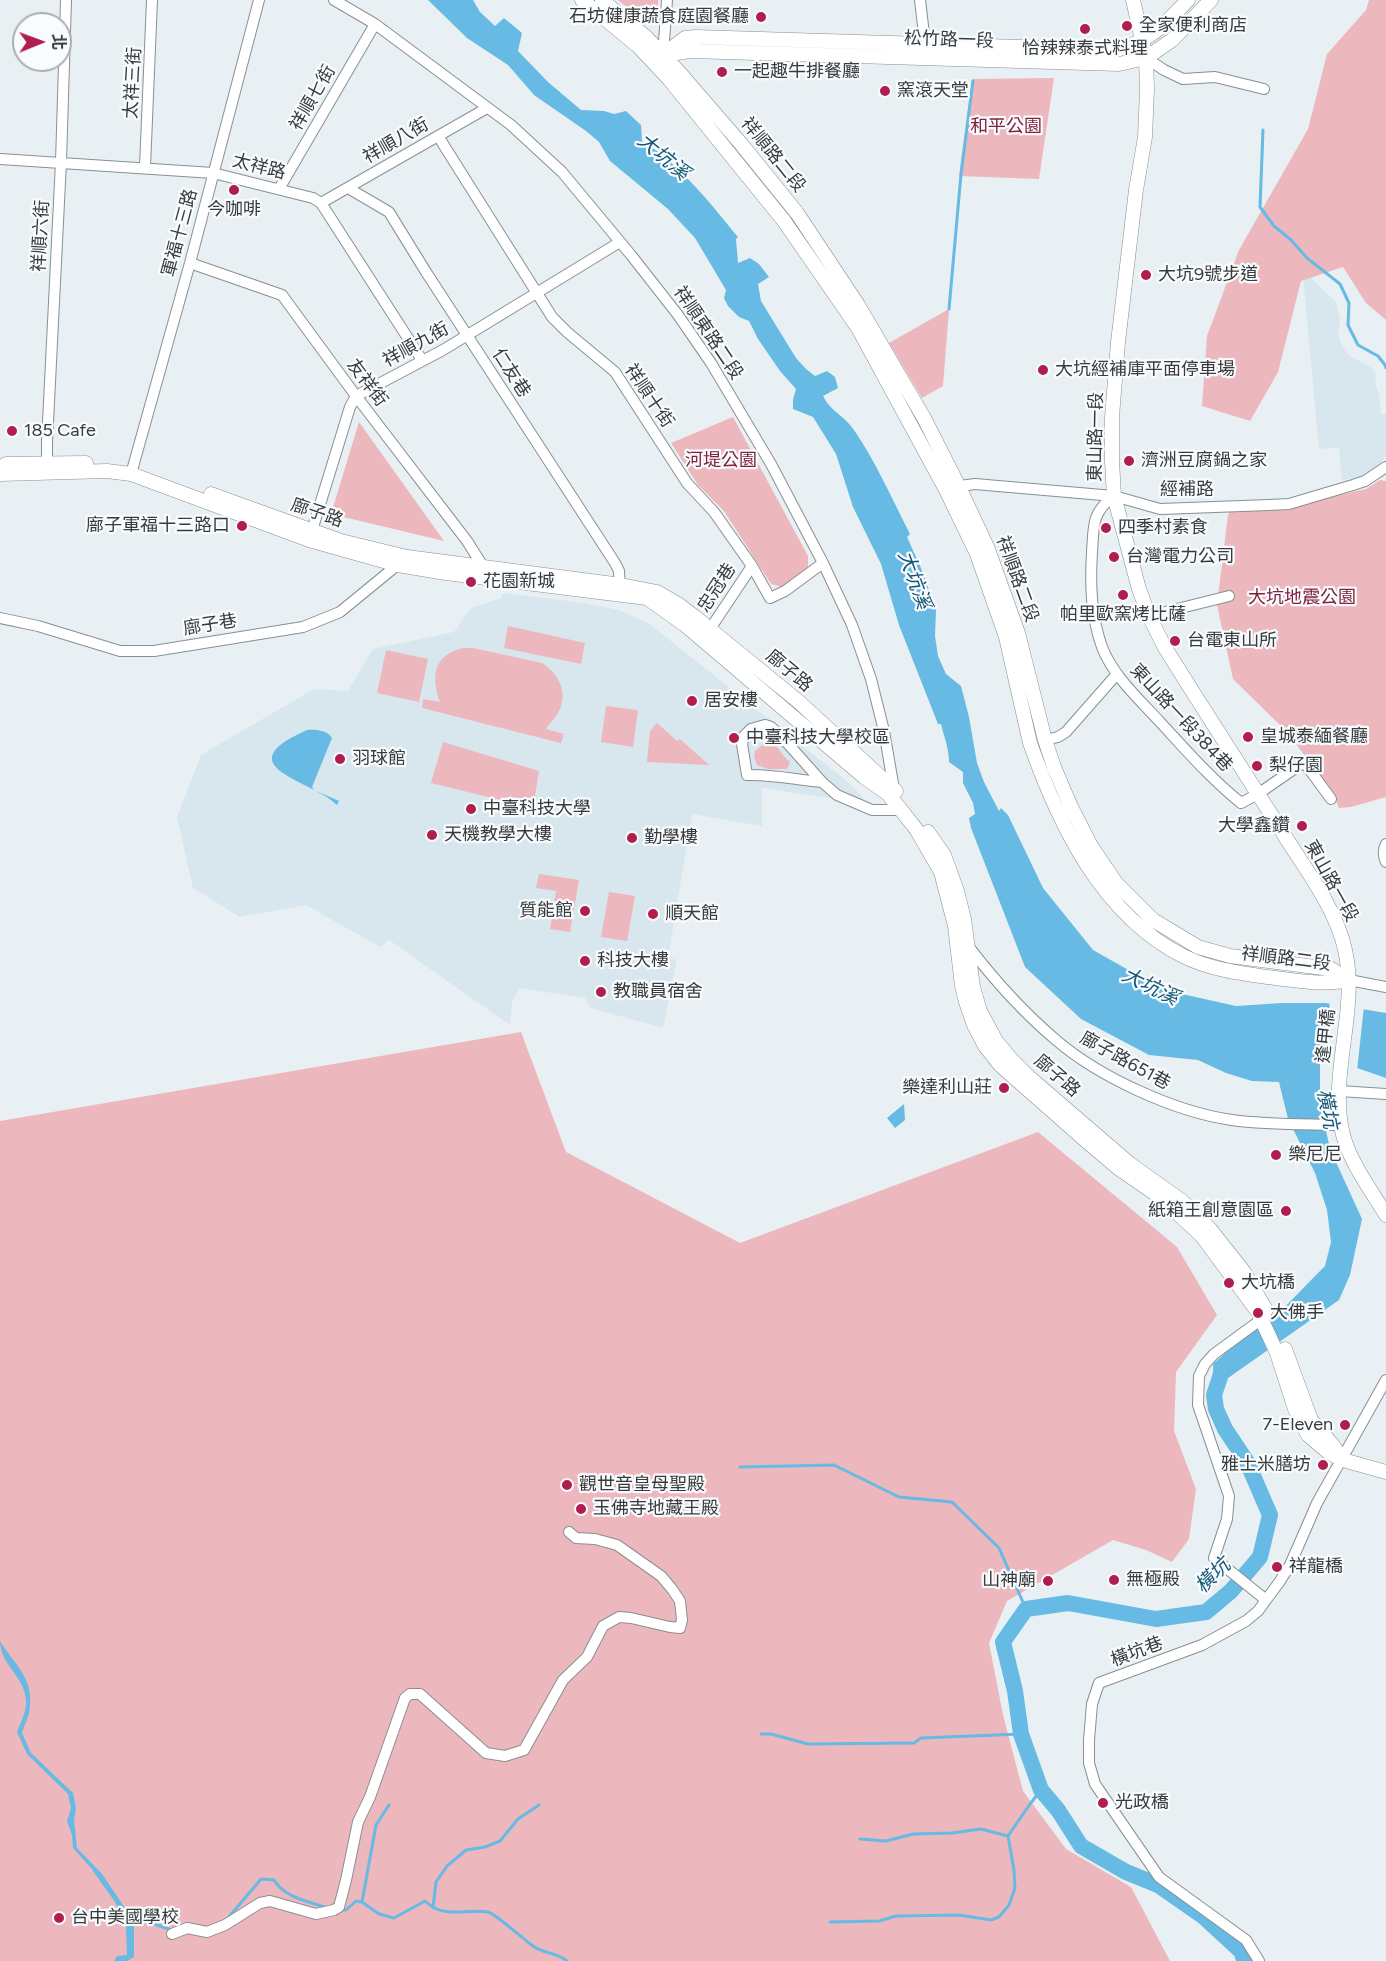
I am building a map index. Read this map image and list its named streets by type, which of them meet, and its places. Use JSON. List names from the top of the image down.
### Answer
{
  "streets": {
    "main road": [
      "松竹路一段",
      "祥順路二段",
      "東山路一段",
      "廍子路",
      "逢甲橋"
    ],
    "street": [
      "太祥三街",
      "祥順七街",
      "祥順八街",
      "太祥路",
      "軍福十三路",
      "祥順六街",
      "祥順東路二段",
      "祥順九街",
      "仁友巷",
      "友祥街",
      "祥順十街",
      "經補路",
      "忠冠巷",
      "廍子巷",
      "東山路一段384巷",
      "廍子路651巷",
      "橫坑巷"
    ]
  },
  "crossings": [
    ["松竹路一段", "祥順路二段"],
    ["松竹路一段", "東山路一段"],
    ["太祥三街", "太祥路"],
    ["祥順七街", "太祥路"],
    ["祥順七街", "祥順東路二段"],
    ["祥順八街", "太祥路"],
    ["祥順八街", "祥順東路二段"],
    ["祥順八街", "仁友巷"],
    ["祥順八街", "祥順十街"],
    ["祥順路二段", "東山路一段"],
    ["祥順路二段", "經補路"],
    ["太祥路", "軍福十三路"],
    ["太祥路", "祥順六街"],
    ["軍福十三路", "友祥街"],
    ["軍福十三路", "廍子路"],
    ["祥順六街", "廍子路"],
    ["祥順東路二段", "祥順九街"],
    ["祥順東路二段", "祥順十街"],
    ["祥順東路二段", "廍子路"],
    ["祥順九街", "仁友巷"],
    ["祥順九街", "友祥街"],
    ["祥順九街", "祥順十街"],
    ["仁友巷", "廍子路"],
    ["友祥街", "廍子路"],
    ["祥順十街", "忠冠巷"],
    ["東山路一段", "經補路"],
    ["東山路一段", "東山路一段384巷"],
    ["東山路一段", "逢甲橋"],
    ["經補路", "東山路一段384巷"],
    ["廍子路", "忠冠巷"],
    ["廍子路", "廍子巷"],
    ["廍子路", "廍子路651巷"],
    ["逢甲橋", "廍子路651巷"]
  ],
  "water": ["大坑溪", "橫坑"],
  "parks": ["和平公園", "河堤公園", "大坑地震公園"],
  "places": [
    "石坊健康蔬食庭園餐廳",
    "全家便利商店",
    "恰辣辣泰式料理",
    "一起趣牛排餐廳",
    "窯滾天堂",
    "今咖啡",
    "大坑9號步道",
    "大坑經補庫平面停車場",
    "185 Cafe",
    "濟洲豆腐鍋之家",
    "廍子軍福十三路口",
    "四季村素食",
    "台灣電力公司",
    "花園新城",
    "帕里歐窯烤比薩",
    "台電東山所",
    "居安樓",
    "皇城泰緬餐廳",
    "中臺科技大學校區",
    "羽球館",
    "梨仔園",
    "中臺科技大學",
    "大學鑫鑽",
    "天機教學大樓",
    "勤學樓",
    "質能館",
    "順天館",
    "科技大樓",
    "教職員宿舍",
    "樂達利山莊",
    "樂尼尼",
    "紙箱王創意園區",
    "大坑橋",
    "大佛手",
    "7-Eleven",
    "雅士米膳坊",
    "觀世音皇母聖殿",
    "玉佛寺地藏王殿",
    "祥龍橋",
    "無極殿",
    "山神廟",
    "光政橋",
    "台中美國學校"
  ],
  "north": "right"
}
